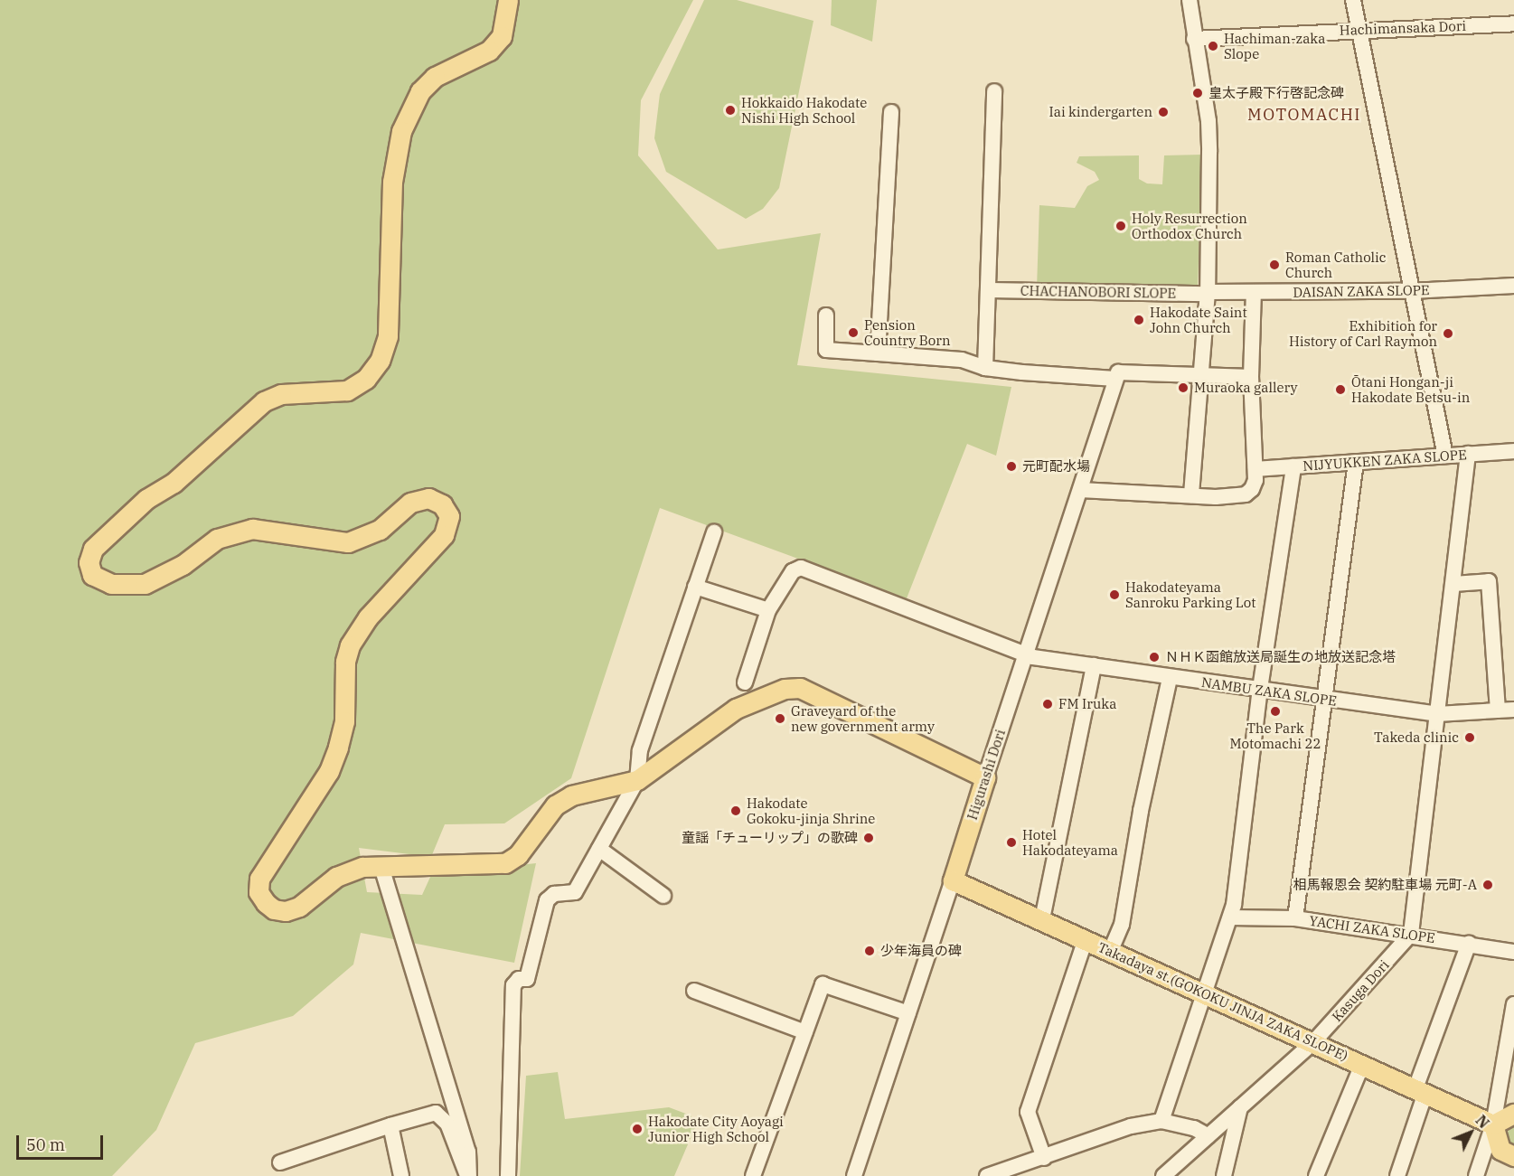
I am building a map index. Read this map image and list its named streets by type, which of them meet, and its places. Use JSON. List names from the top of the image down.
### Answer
{
  "streets": {
    "main road": ["Higurashi Dori", "Takadaya st.(GOKOKU JINJA ZAKA SLOPE)"],
    "street": [
      "Hachimansaka Dori",
      "DAISAN ZAKA SLOPE",
      "CHACHANOBORI SLOPE",
      "NIJYUKKEN ZAKA SLOPE",
      "NAMBU ZAKA SLOPE",
      "YACHI ZAKA SLOPE",
      "Kasuga Dori"
    ]
  },
  "crossings": [
    ["DAISAN ZAKA SLOPE", "CHACHANOBORI SLOPE"],
    ["NAMBU ZAKA SLOPE", "Higurashi Dori"],
    ["Higurashi Dori", "Takadaya st.(GOKOKU JINJA ZAKA SLOPE)"],
    ["YACHI ZAKA SLOPE", "Kasuga Dori"],
    ["Kasuga Dori", "Takadaya st.(GOKOKU JINJA ZAKA SLOPE)"]
  ],
  "districts": ["MOTOMACHI"],
  "places": [
    "Hachiman-zaka Slope",
    "皇太子殿下行啓記念碑",
    "Hokkaido Hakodate Nishi High School",
    "Iai kindergarten",
    "Holy Resurrection Orthodox Church",
    "Roman Catholic Church",
    "Hakodate Saint John Church",
    "Pension Country Born",
    "Exhibition for History of Carl Raymon",
    "Muraoka gallery",
    "Ōtani Hongan-ji Hakodate Betsu-in",
    "元町配水場",
    "Hakodateyama Sanroku Parking Lot",
    "ＮＨＫ函館放送局誕生の地放送記念塔",
    "FM Iruka",
    "The Park Motomachi 22",
    "Graveyard of the new government army",
    "Takeda clinic",
    "Hakodate Gokoku-jinja Shrine",
    "童謡「チューリップ」の歌碑",
    "Hotel Hakodateyama",
    "相馬報恩会 契約駐車場 元町-A",
    "少年海員の碑",
    "Hakodate City Aoyagi Junior High School"
  ],
  "scale_bar": "50 m",
  "north": "top right"
}
